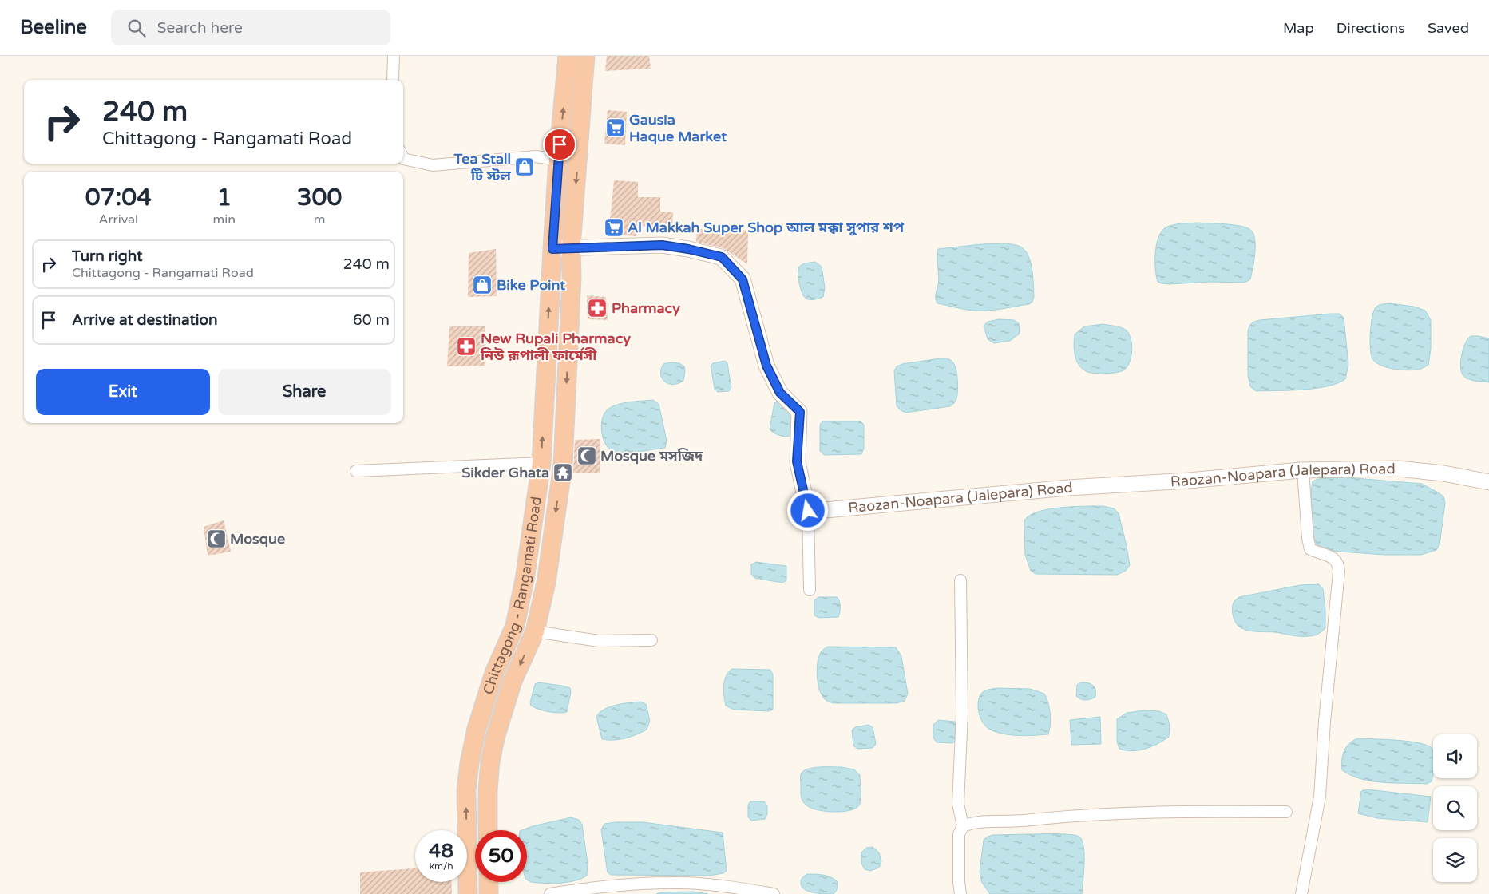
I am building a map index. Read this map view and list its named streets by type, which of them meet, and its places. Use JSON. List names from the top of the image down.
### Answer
{
  "streets": {
    "highway": ["Chittagong - Rangamati Road"],
    "main road": ["Raozan-Noapara (Jalepara) Road"]
  },
  "places": {
    "supermarket": ["Gausia Haque Market", "Al Makkah Super Shop আল মক্কা সুপার শপ"],
    "shop": ["Tea Stall টি স্টল", "Bike Point"],
    "pharmacy": ["Pharmacy", "New Rupali Pharmacy নিউ রূপালী ফার্মেসী"],
    "mosque": ["Mosque মসজিদ", "Mosque"],
    "temple": ["Sikder Ghata"]
  },
  "page": {
    "header": "Beeline",
    "search": "Search here",
    "nav": ["Map", "Directions", "Saved"],
    "turn": ["240 m", "Chittagong - Rangamati Road"],
    "eta": [
      "07:04",
      "Arrival",
      "1",
      "min",
      "300",
      "m"
    ],
    "list": [
      {
        "name": "Turn right",
        "note": "Chittagong - Rangamati Road",
        "value": "240 m"
      },
      {
        "name": "Arrive at destination",
        "value": "60 m"
      }
    ],
    "buttons": ["Exit", "Share"],
    "speed": "48 km/h",
    "limit": "50"
  }
}
